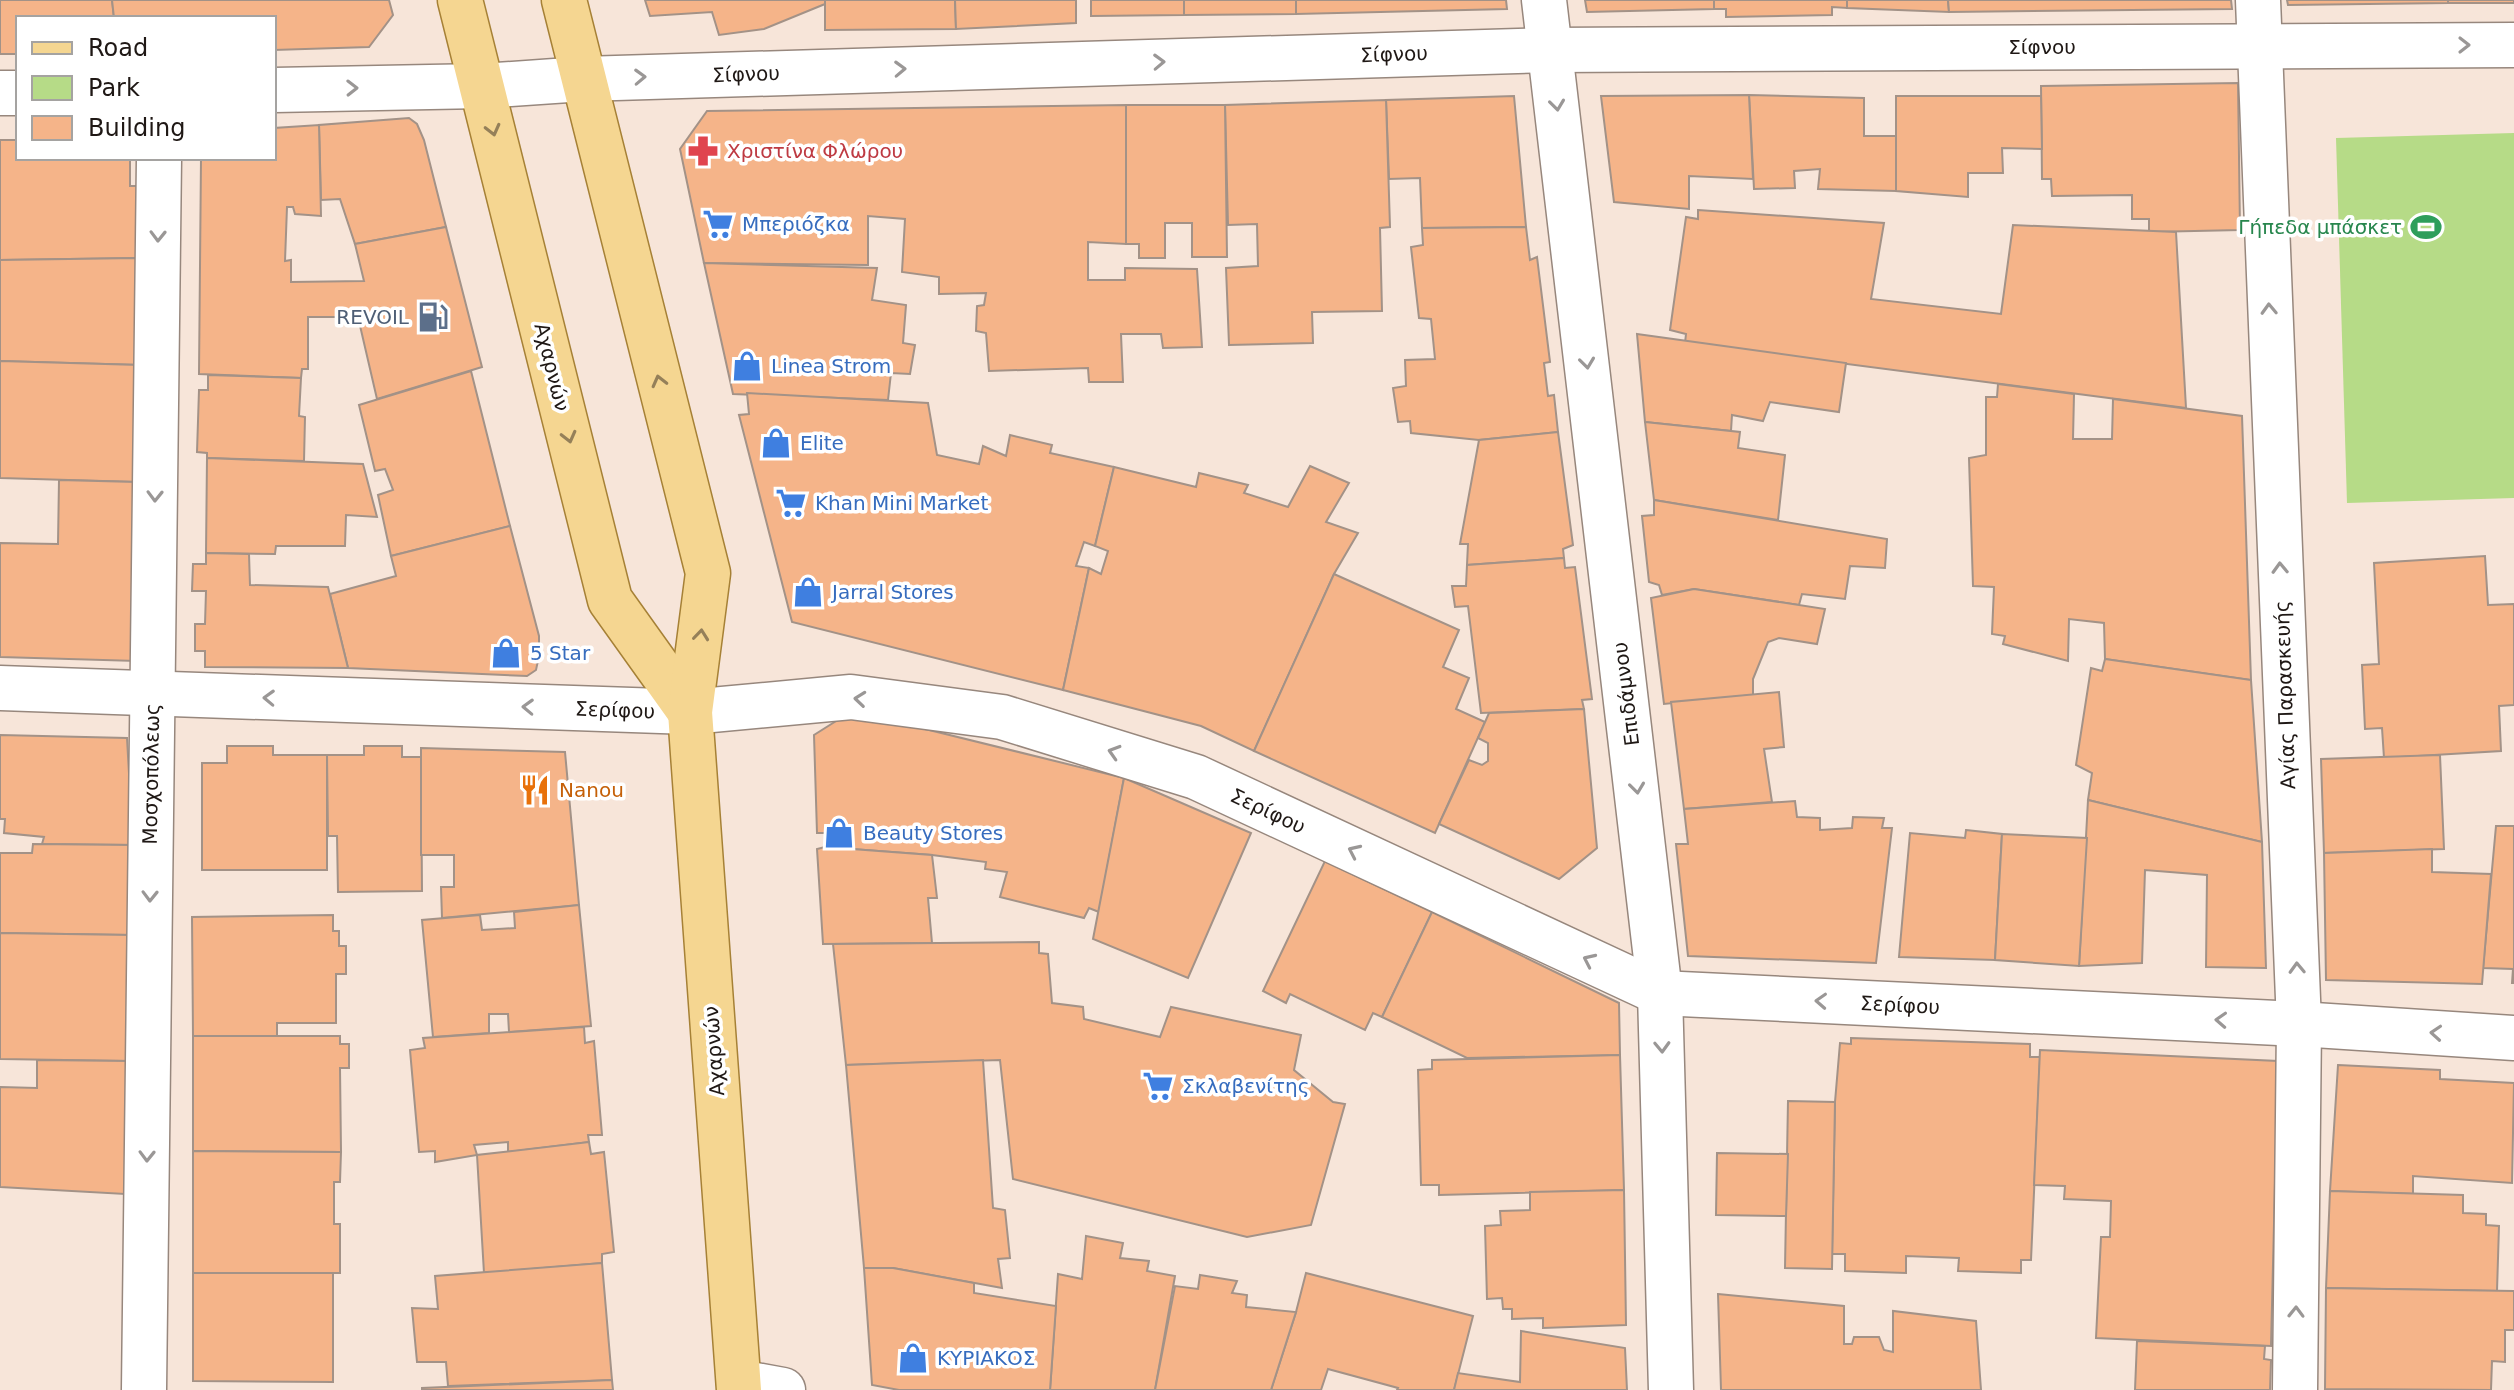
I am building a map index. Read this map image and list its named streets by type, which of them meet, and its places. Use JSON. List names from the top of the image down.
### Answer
{
  "streets": {
    "main road": ["Αχαρνών"],
    "street": [
      "Σίφνου",
      "Επιδάμνου",
      "Αγίας Παρασκευής",
      "Σερίφου",
      "Μοσχοπόλεως"
    ]
  },
  "crossings": [
    ["Σίφνου", "Αχαρνών"],
    ["Σίφνου", "Επιδάμνου"],
    ["Σίφνου", "Αγίας Παρασκευής"],
    ["Αχαρνών", "Σερίφου"],
    ["Επιδάμνου", "Σερίφου"],
    ["Αγίας Παρασκευής", "Σερίφου"],
    ["Σερίφου", "Μοσχοπόλεως"]
  ],
  "one_way": [
    "Σίφνου",
    "Επιδάμνου",
    "Αγίας Παρασκευής",
    "Σερίφου",
    "Μοσχοπόλεως"
  ],
  "places": {
    "pharmacy": ["Χριστίνα Φλώρου"],
    "supermarket": ["Μπεριόζκα", "Khan Mini Market", "Σκλαβενίτης"],
    "sports": ["Γήπεδα μπάσκετ"],
    "fuel station": ["REVOIL"],
    "shop": [
      "Linea Strom",
      "Elite",
      "Jarral Stores",
      "5 Star",
      "Beauty Stores",
      "ΚΥΡΙΑΚΟΣ"
    ],
    "restaurant": ["Nanou"]
  },
  "legend": ["Road", "Park", "Building"]
}
